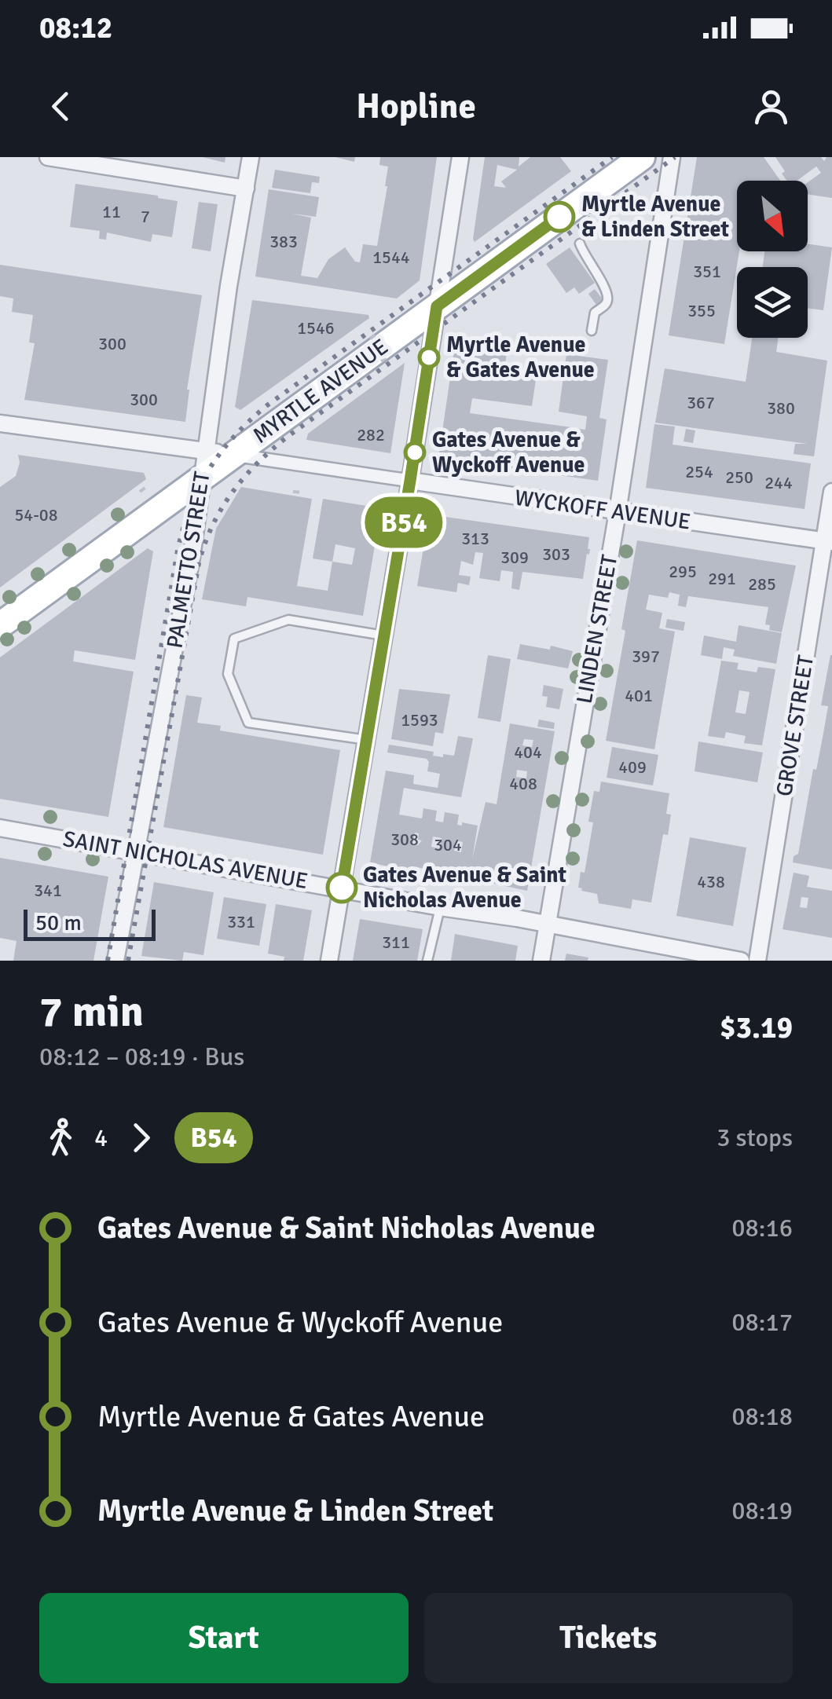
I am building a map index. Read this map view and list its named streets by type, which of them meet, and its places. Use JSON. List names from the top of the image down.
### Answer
{
  "streets": {
    "main road": ["MYRTLE AVENUE"],
    "street": [
      "WYCKOFF AVENUE",
      "PALMETTO STREET",
      "LINDEN STREET",
      "GROVE STREET",
      "SAINT NICHOLAS AVENUE"
    ]
  },
  "crossings": [
    ["MYRTLE AVENUE", "WYCKOFF AVENUE"],
    ["MYRTLE AVENUE", "PALMETTO STREET"],
    ["WYCKOFF AVENUE", "PALMETTO STREET"],
    ["WYCKOFF AVENUE", "LINDEN STREET"],
    ["WYCKOFF AVENUE", "GROVE STREET"],
    ["PALMETTO STREET", "SAINT NICHOLAS AVENUE"],
    ["LINDEN STREET", "SAINT NICHOLAS AVENUE"]
  ],
  "places": [
    "Myrtle Avenue & Linden Street",
    "Myrtle Avenue & Gates Avenue",
    "Gates Avenue & Wyckoff Avenue",
    "Gates Avenue & Saint Nicholas Avenue"
  ],
  "lines": ["bus line B54"],
  "house_numbers": [
    "11",
    "7",
    "383",
    "1544",
    "351",
    "355",
    "1546",
    "300",
    "300",
    "367",
    "380",
    "282",
    "254",
    "250",
    "244",
    "54-08",
    "313",
    "303",
    "309",
    "295",
    "291",
    "285",
    "397",
    "401",
    "1593",
    "404",
    "409",
    "408",
    "308",
    "304",
    "438",
    "341",
    "331",
    "311"
  ],
  "scale_bar": "50 m",
  "north": "bottom right",
  "page": {
    "status": "08:12",
    "header": "Hopline",
    "on_map": "B54",
    "scale": "50 m",
    "heading": ["7 min", "08:12 – 08:19 · Bus", "$3.19"],
    "legs": ["4", "B54", "3 stops"],
    "list": [
      {
        "name": "Gates Avenue & Saint Nicholas Avenue",
        "value": "08:16"
      },
      {
        "name": "Gates Avenue & Wyckoff Avenue",
        "value": "08:17"
      },
      {
        "name": "Myrtle Avenue & Gates Avenue",
        "value": "08:18"
      },
      {
        "name": "Myrtle Avenue & Linden Street",
        "value": "08:19"
      }
    ],
    "buttons": ["Start", "Tickets"]
  }
}
